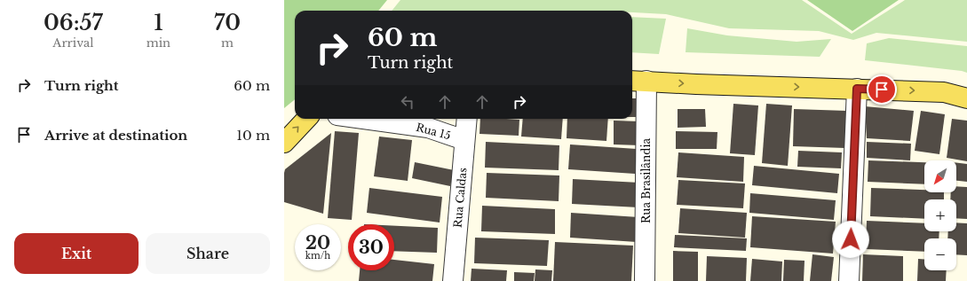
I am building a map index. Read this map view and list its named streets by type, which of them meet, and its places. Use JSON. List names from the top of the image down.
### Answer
{
  "streets": {
    "street": ["Rua 15", "Rua Brasilândia", "Rua Caldas"]
  },
  "crossings": [
    ["Rua 15", "Rua Caldas"]
  ],
  "north": "bottom left",
  "page": {
    "eta": [
      "06:57",
      "Arrival",
      "1",
      "min",
      "70",
      "m"
    ],
    "turn": ["60 m", "Turn right"],
    "list": [
      {
        "name": "Turn right",
        "value": "60 m"
      },
      {
        "name": "Arrive at destination",
        "value": "10 m"
      }
    ],
    "map_buttons": ["+", "−"],
    "speed": "20 km/h",
    "limit": "30",
    "buttons": ["Exit", "Share"]
  }
}
